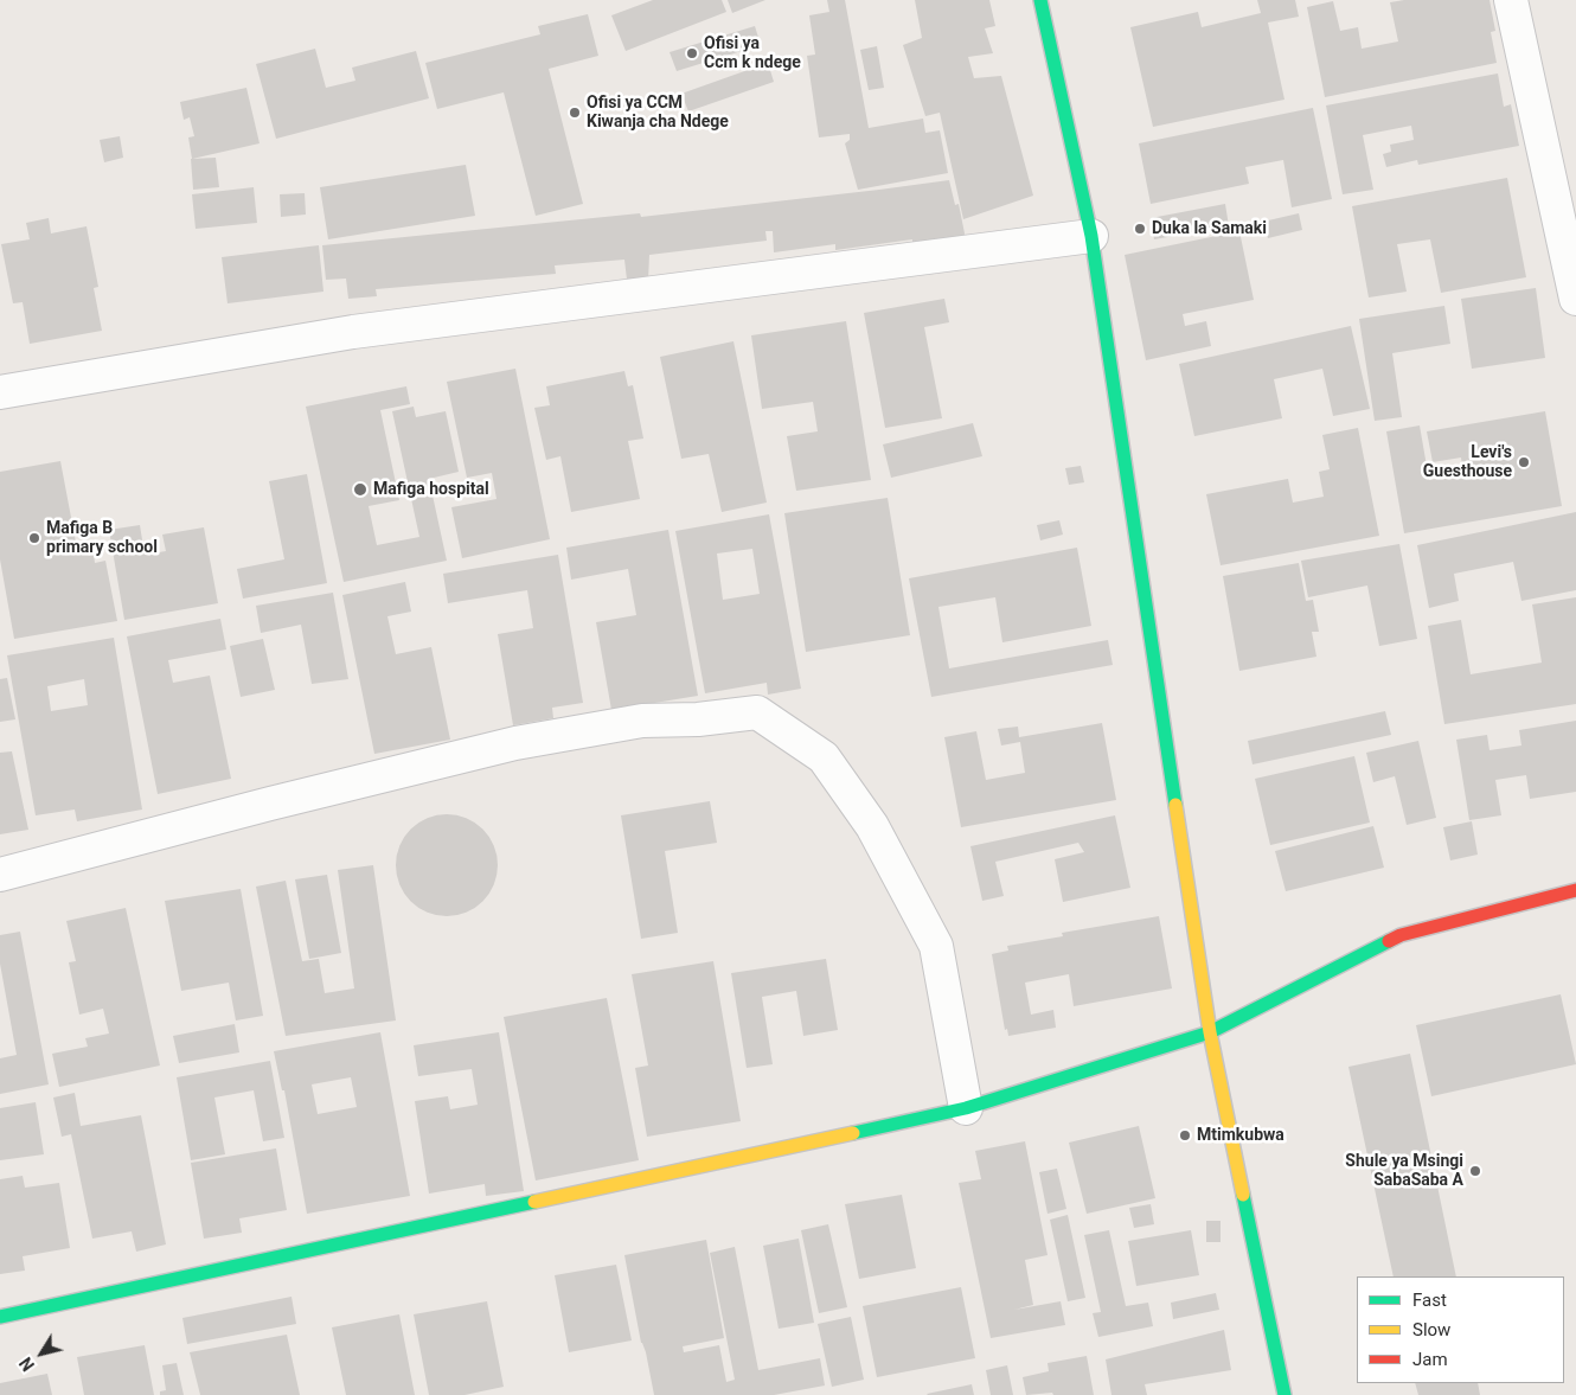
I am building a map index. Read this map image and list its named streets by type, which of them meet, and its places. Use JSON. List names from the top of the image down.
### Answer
{
  "places": [
    "Ofisi ya Ccm k ndege",
    "Ofisi ya CCM Kiwanja cha Ndege",
    "Duka la Samaki",
    "Levi's Guesthouse",
    "Mafiga hospital",
    "Mafiga B primary school",
    "Mtimkubwa",
    "Shule ya Msingi SabaSaba A"
  ],
  "legend": ["Fast", "Slow", "Jam"],
  "north": "bottom left"
}
